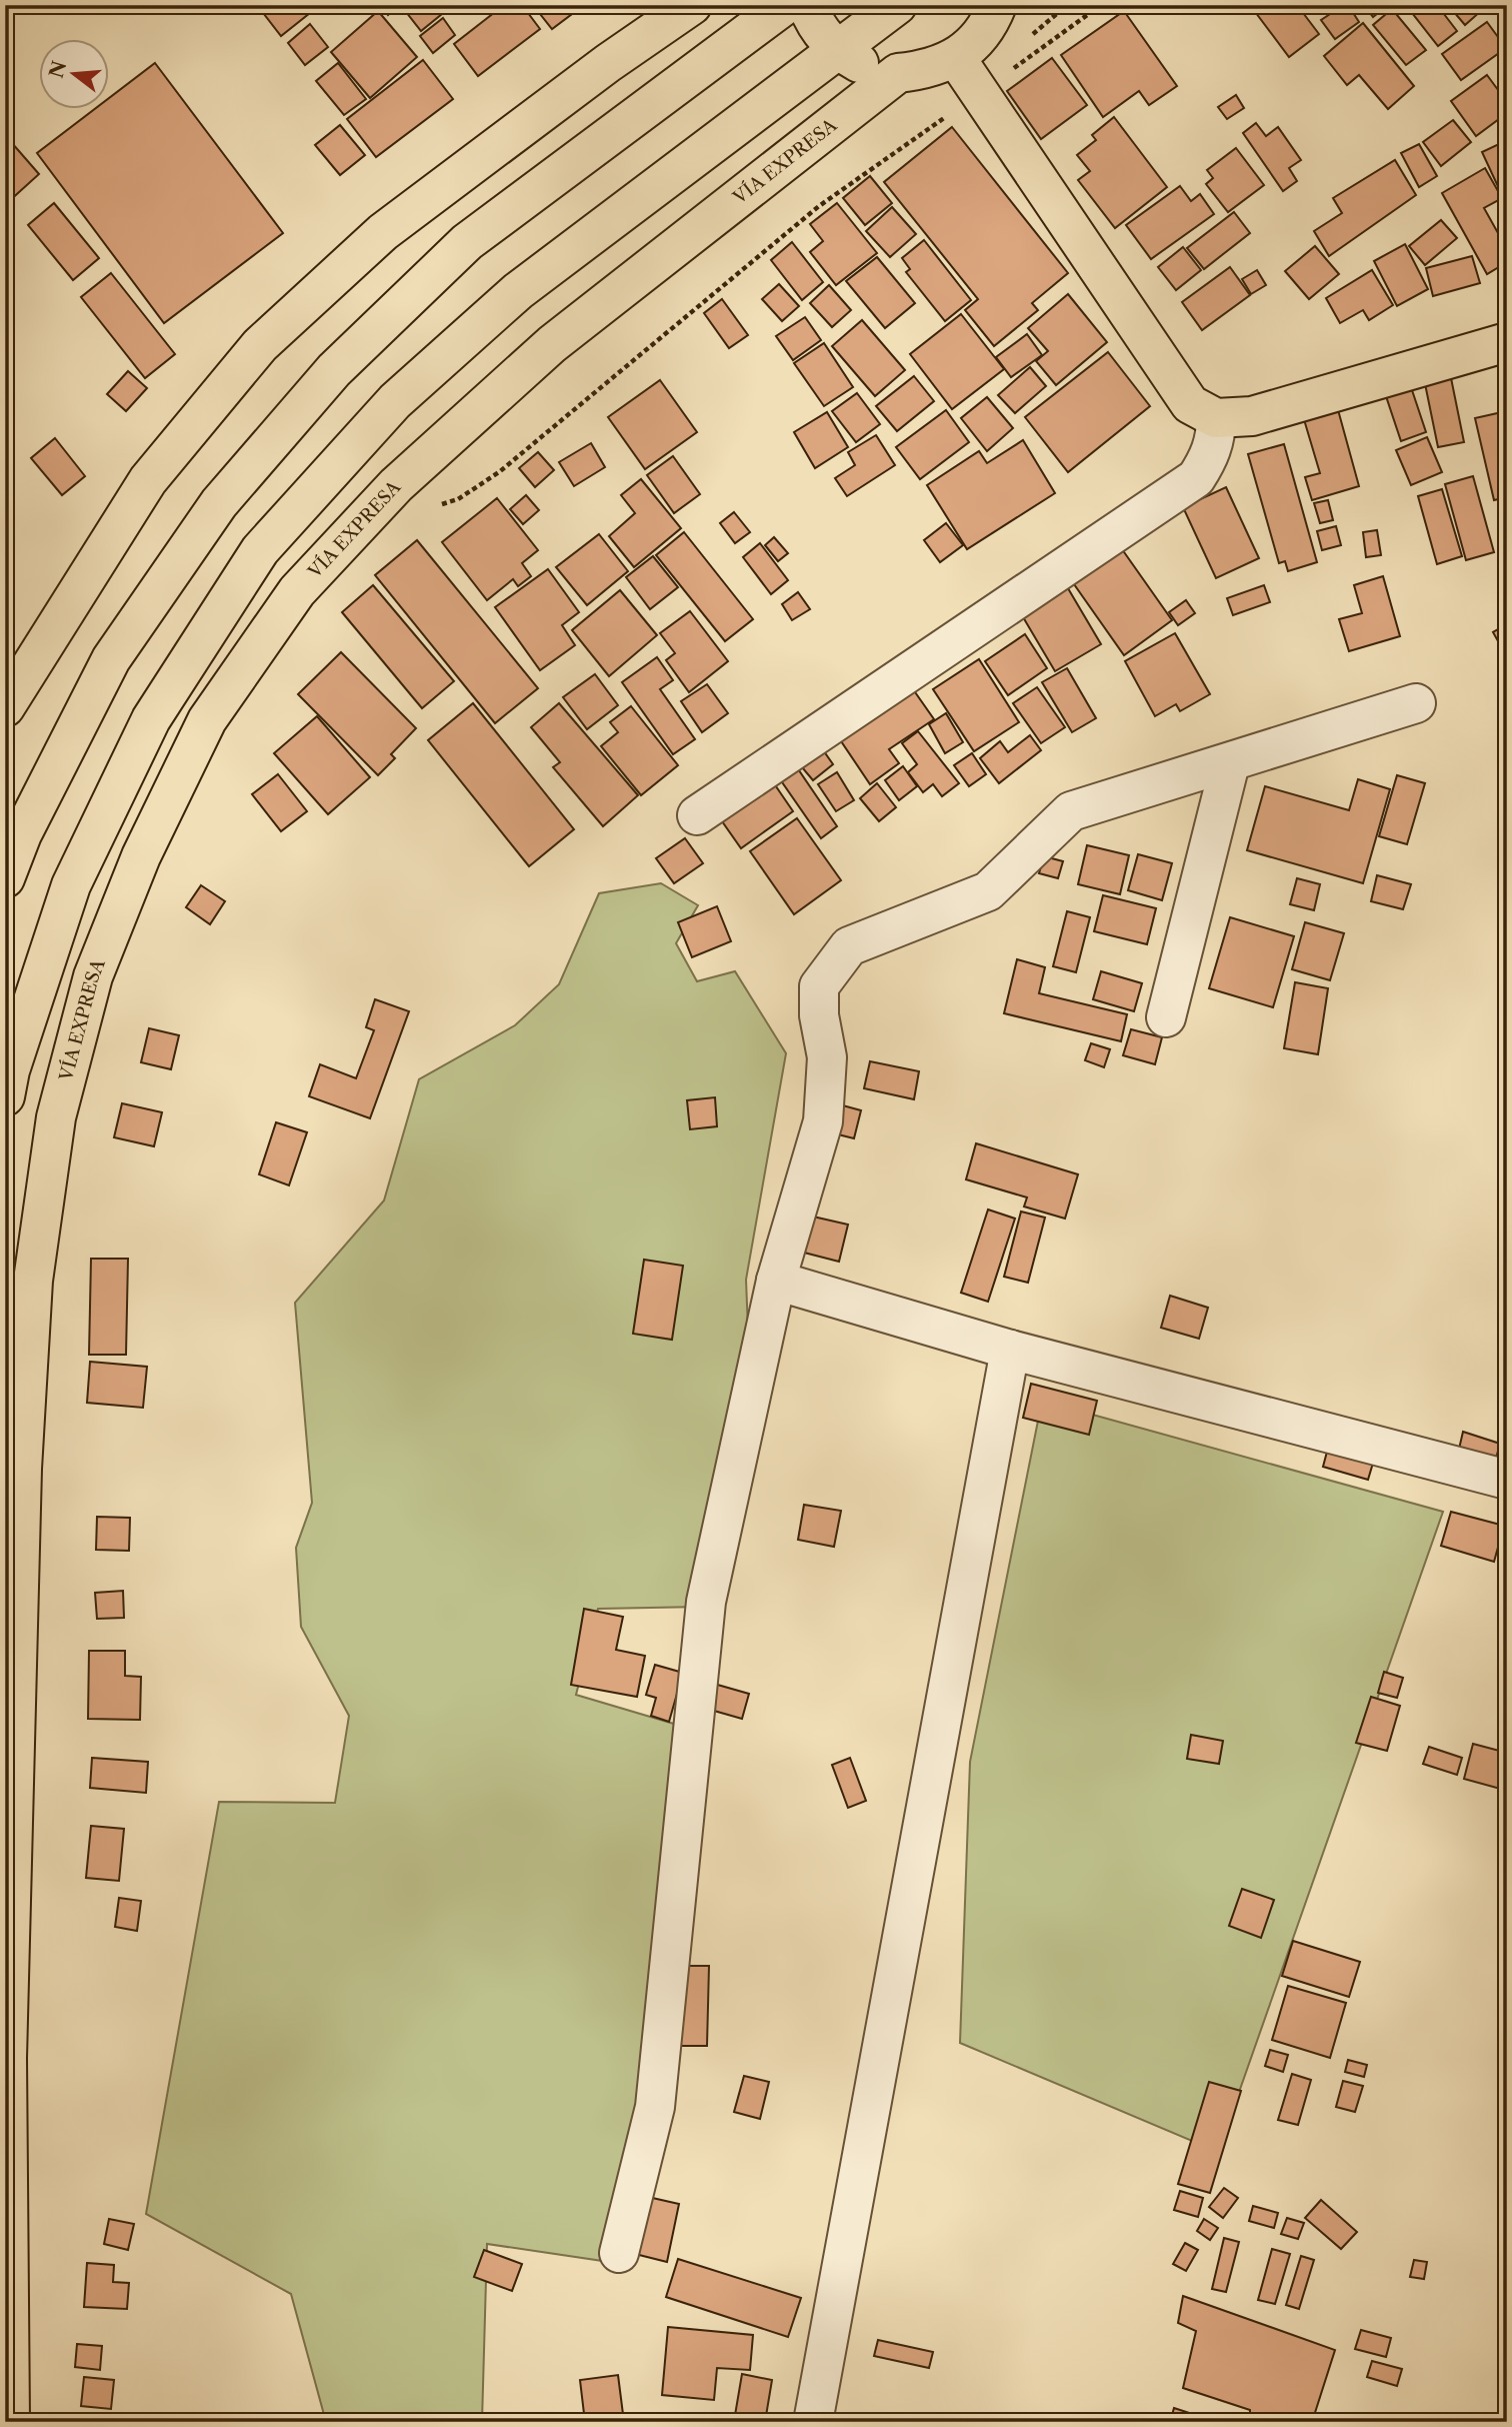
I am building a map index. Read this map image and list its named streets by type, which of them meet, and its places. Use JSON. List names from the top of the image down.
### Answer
{
  "streets": {
    "main road": ["VÍA EXPRESA"]
  },
  "north": "left"
}
